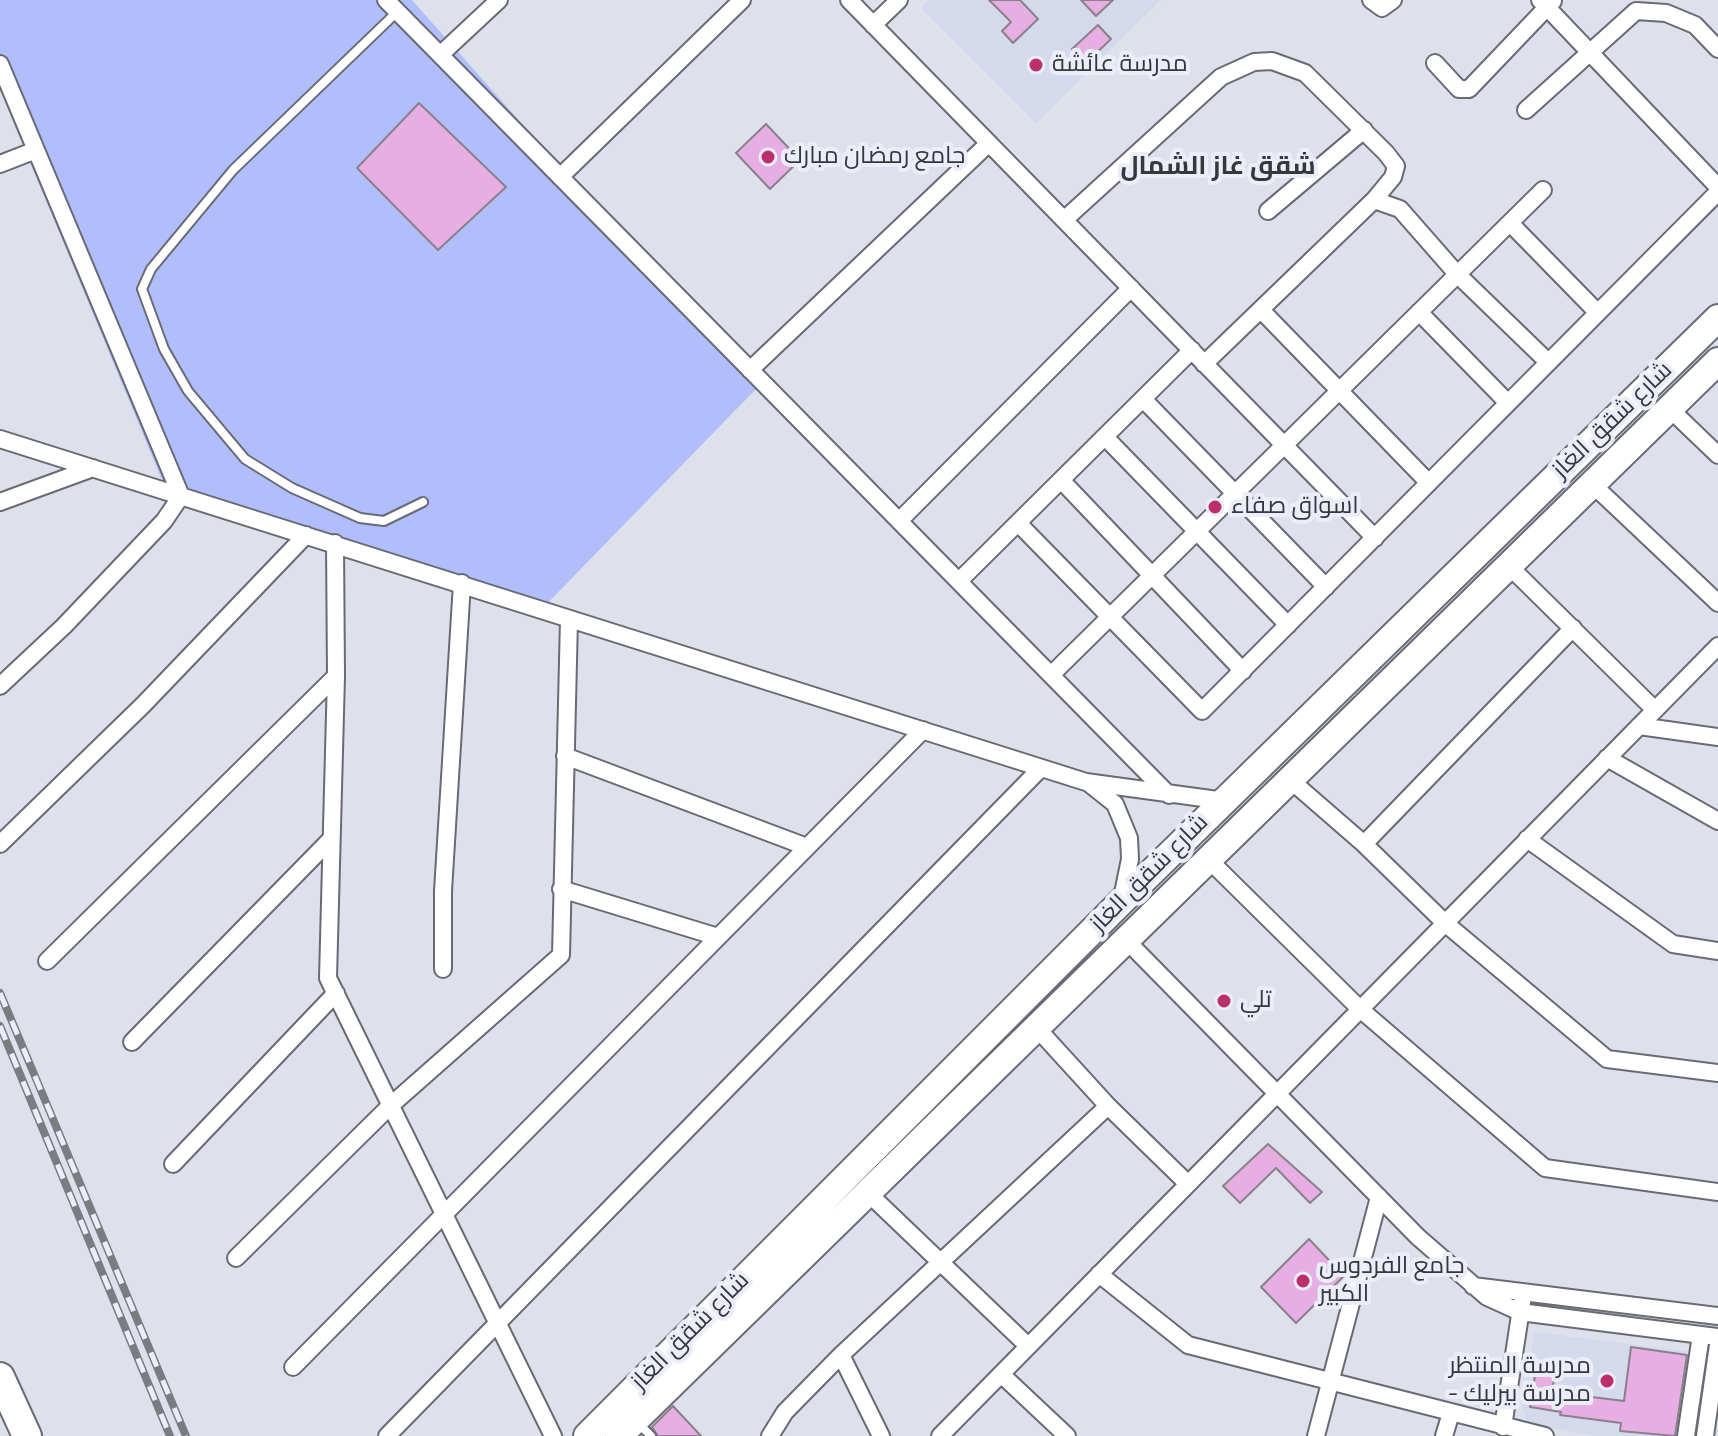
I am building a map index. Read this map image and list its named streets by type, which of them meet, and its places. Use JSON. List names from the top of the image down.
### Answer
{
  "streets": {
    "main road": ["شارع شقق الغاز"]
  },
  "districts": ["شقق غاز الشمال"],
  "places": [
    "مدرسة عائشة",
    "جامع رمضان مبارك",
    "اسواق صفاء",
    "تلي",
    "جامع الفردوس الكبير",
    "مدرسة المنتظر - مدرسة بيرليك"
  ]
}
